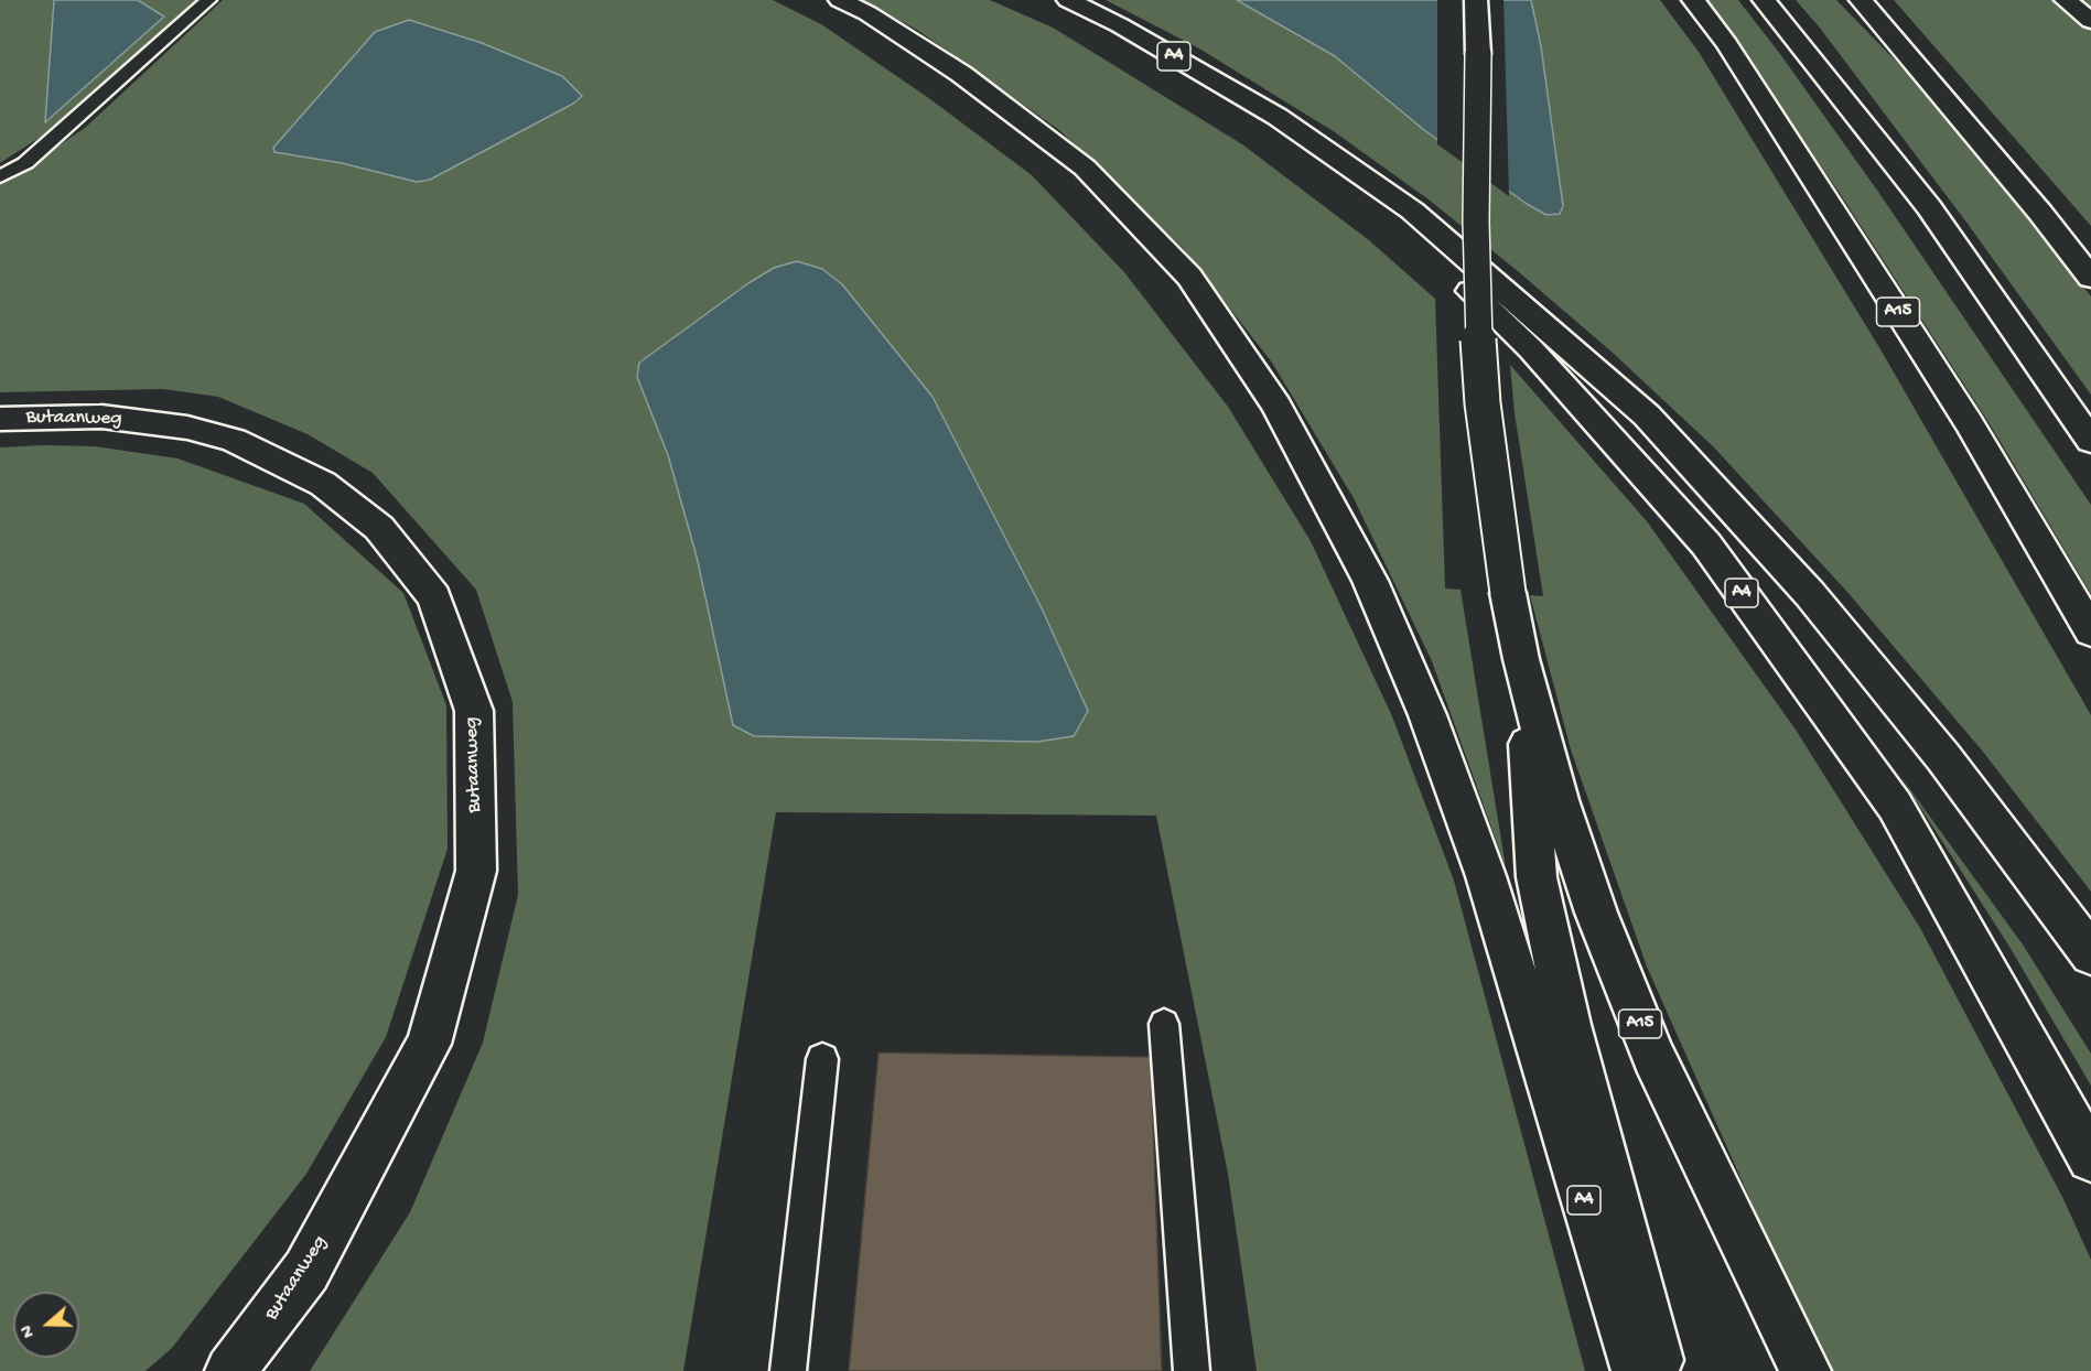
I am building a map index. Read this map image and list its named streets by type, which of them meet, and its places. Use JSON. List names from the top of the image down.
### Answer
{
  "streets": {
    "main road": ["A4", "A15", "Butaanweg"]
  },
  "north": "left"
}
